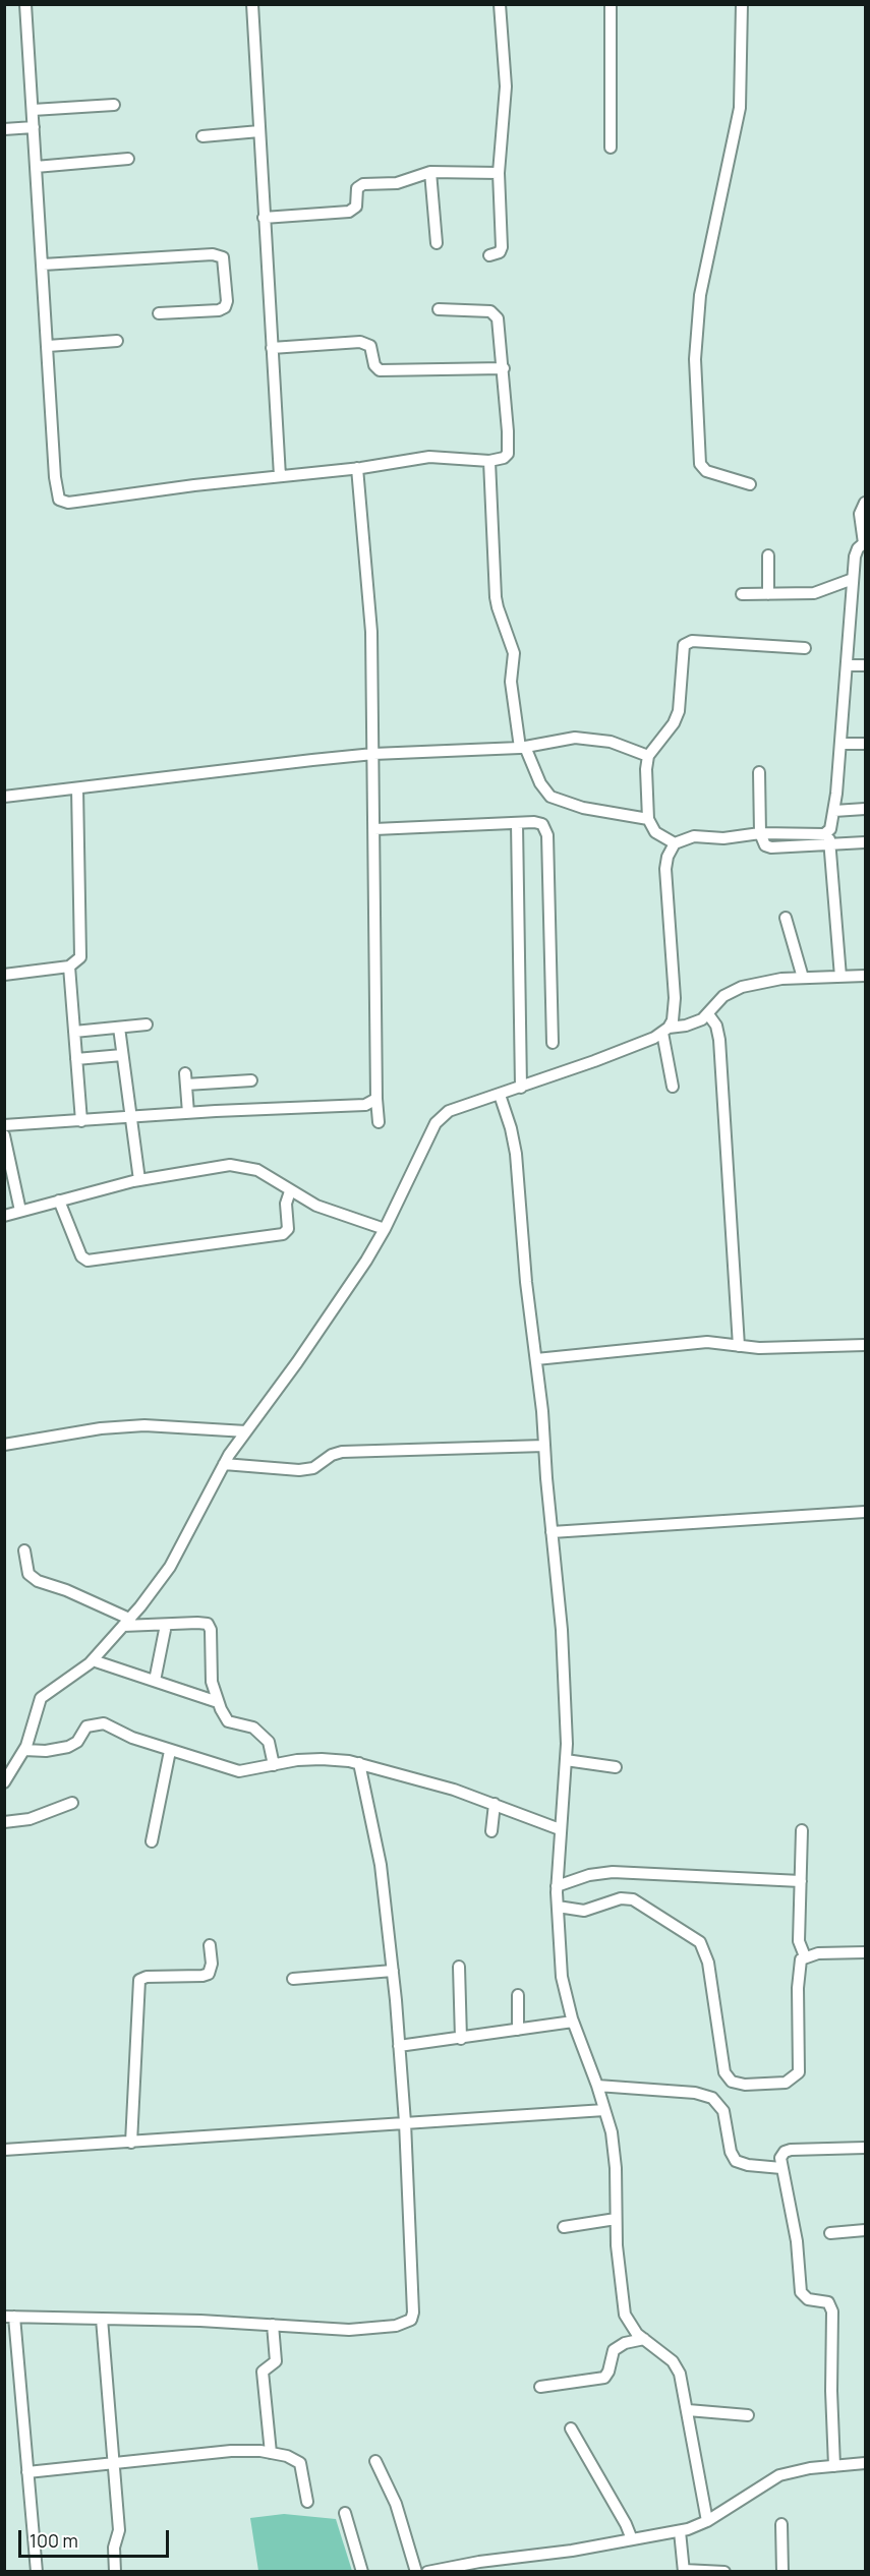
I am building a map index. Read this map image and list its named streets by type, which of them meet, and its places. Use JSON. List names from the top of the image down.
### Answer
{
  "scale_bar": "100 m"
}
